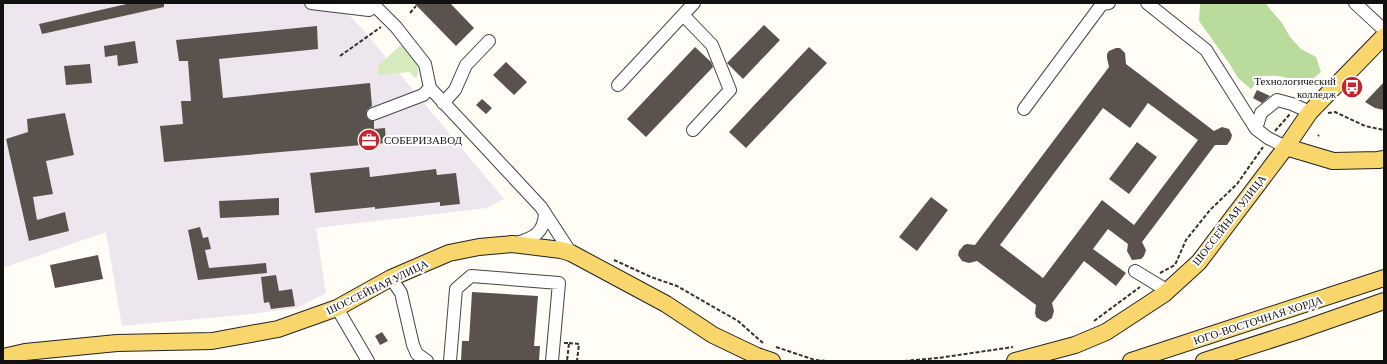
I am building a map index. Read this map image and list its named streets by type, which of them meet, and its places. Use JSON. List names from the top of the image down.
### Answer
{
  "streets": {
    "main road": ["ШОССЕЙНАЯ УЛИЦА", "ЮГО-ВОСТОЧНАЯ ХОРДА"]
  },
  "places": {
    "bus stop": ["Технологический колледж"],
    "office": ["СОБЕРИЗАВОД"]
  }
}
